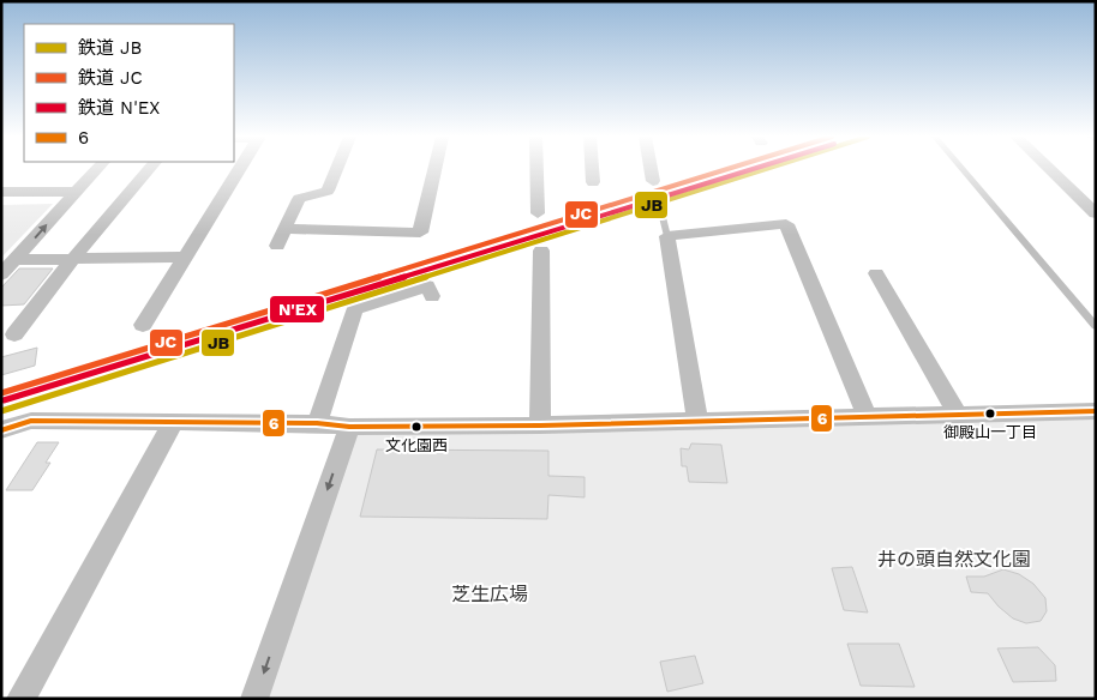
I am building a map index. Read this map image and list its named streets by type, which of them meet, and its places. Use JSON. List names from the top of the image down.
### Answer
{
  "parks": ["井の頭自然文化園", "芝生広場"],
  "places": ["御殿山一丁目", "文化園西"],
  "lines": [
    "rail line JB",
    "rail line JC",
    "rail line N'EX",
    "transit line 6"
  ],
  "legend": [
    "鉄道 JB",
    "鉄道 JC",
    "鉄道 N'EX",
    "6"
  ]
}
